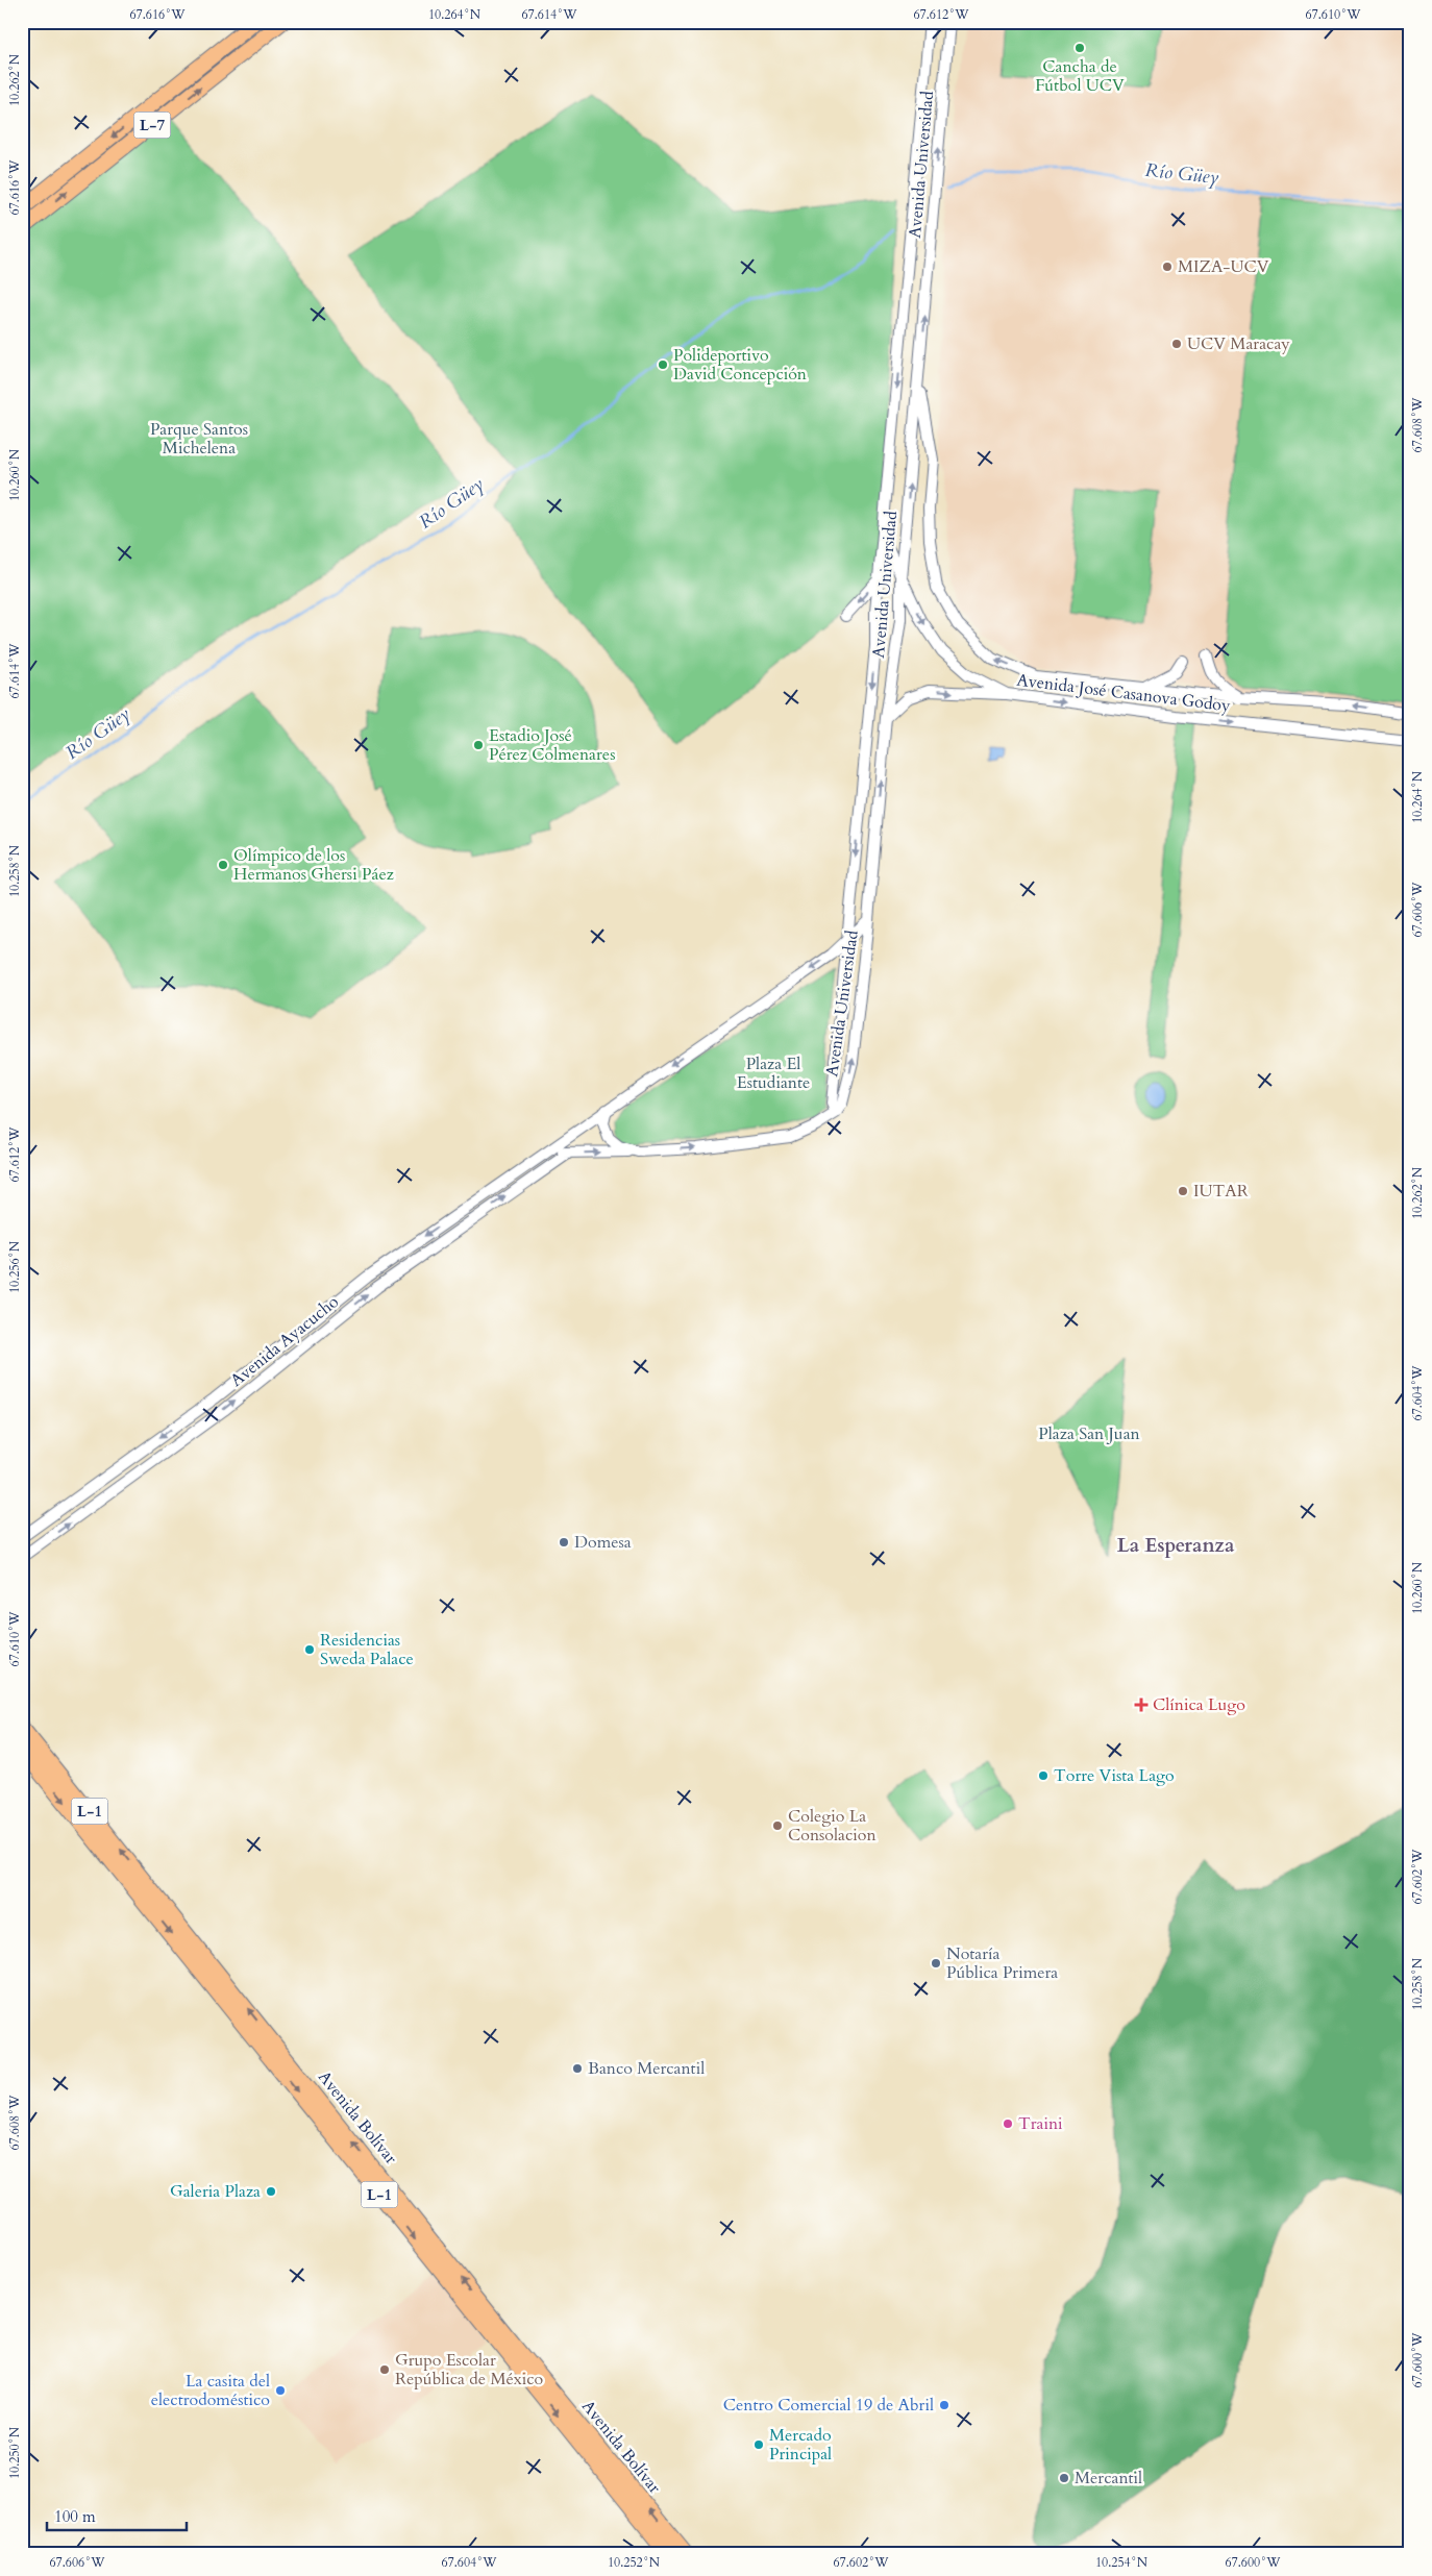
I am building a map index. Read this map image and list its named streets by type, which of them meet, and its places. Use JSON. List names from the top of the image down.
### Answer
{
  "streets": {
    "main road": ["L-7", "L-1", "Avenida Bolívar"],
    "street": ["Avenida Universidad", "Avenida José Casanova Godoy", "Avenida Ayacucho"]
  },
  "crossings": [
    ["Avenida Universidad", "Avenida José Casanova Godoy"],
    ["Avenida Universidad", "Avenida Ayacucho"]
  ],
  "districts": ["La Esperanza"],
  "water": ["Río Güey"],
  "parks": ["Parque Santos Michelena", "Plaza El Estudiante", "Plaza San Juan"],
  "places": {
    "other": [
      "Cancha de Fútbol UCV",
      "MIZA-UCV",
      "UCV Maracay",
      "Polideportivo David Concepción",
      "Estadio José Pérez Colmenares",
      "Olímpico de los Hermanos Ghersi Páez",
      "IUTAR",
      "Domesa",
      "Residencias Sweda Palace",
      "Torre Vista Lago",
      "Colegio La Consolacion",
      "Notaría Pública Primera",
      "Banco Mercantil",
      "Traini",
      "Galeria Plaza",
      "Grupo Escolar República de México",
      "La casita del electrodoméstico",
      "Centro Comercial 19 de Abril",
      "Mercado Principal",
      "Mercantil"
    ],
    "health": ["Clínica Lugo"]
  },
  "scale_bar": "100 m",
  "coordinates": [
    "67.616°W",
    "10.264°N",
    "67.614°W",
    "67.612°W",
    "67.610°W",
    "10.262°N",
    "67.608°W",
    "10.260°N",
    "10.258°N",
    "67.606°W",
    "10.256°N",
    "67.604°W",
    "67.602°W",
    "67.600°W",
    "10.250°N",
    "10.252°N",
    "10.254°N"
  ]
}
